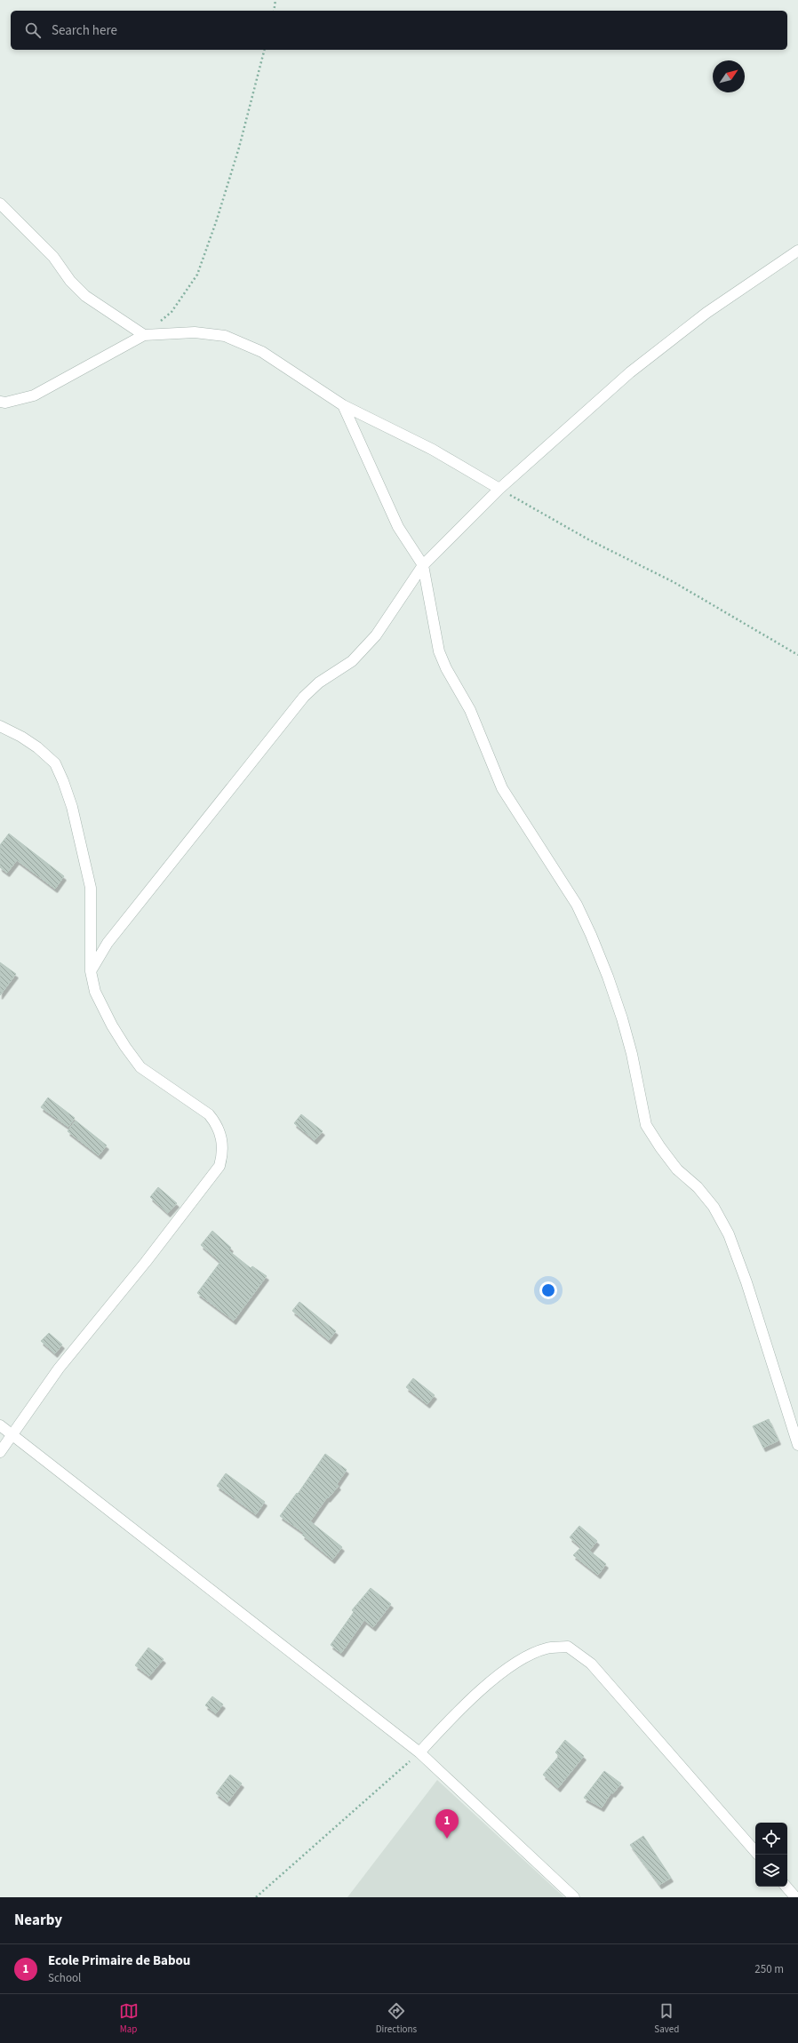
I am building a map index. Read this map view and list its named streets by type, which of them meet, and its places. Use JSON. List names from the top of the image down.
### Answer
{
  "north": "top right",
  "page": {
    "search": "Search here",
    "pins": "1",
    "heading": "Nearby",
    "list": [
      {
        "mark": "1",
        "name": "Ecole Primaire de Babou",
        "note": "School",
        "value": "250 m"
      }
    ],
    "nav": ["Map", "Directions", "Saved"]
  }
}
